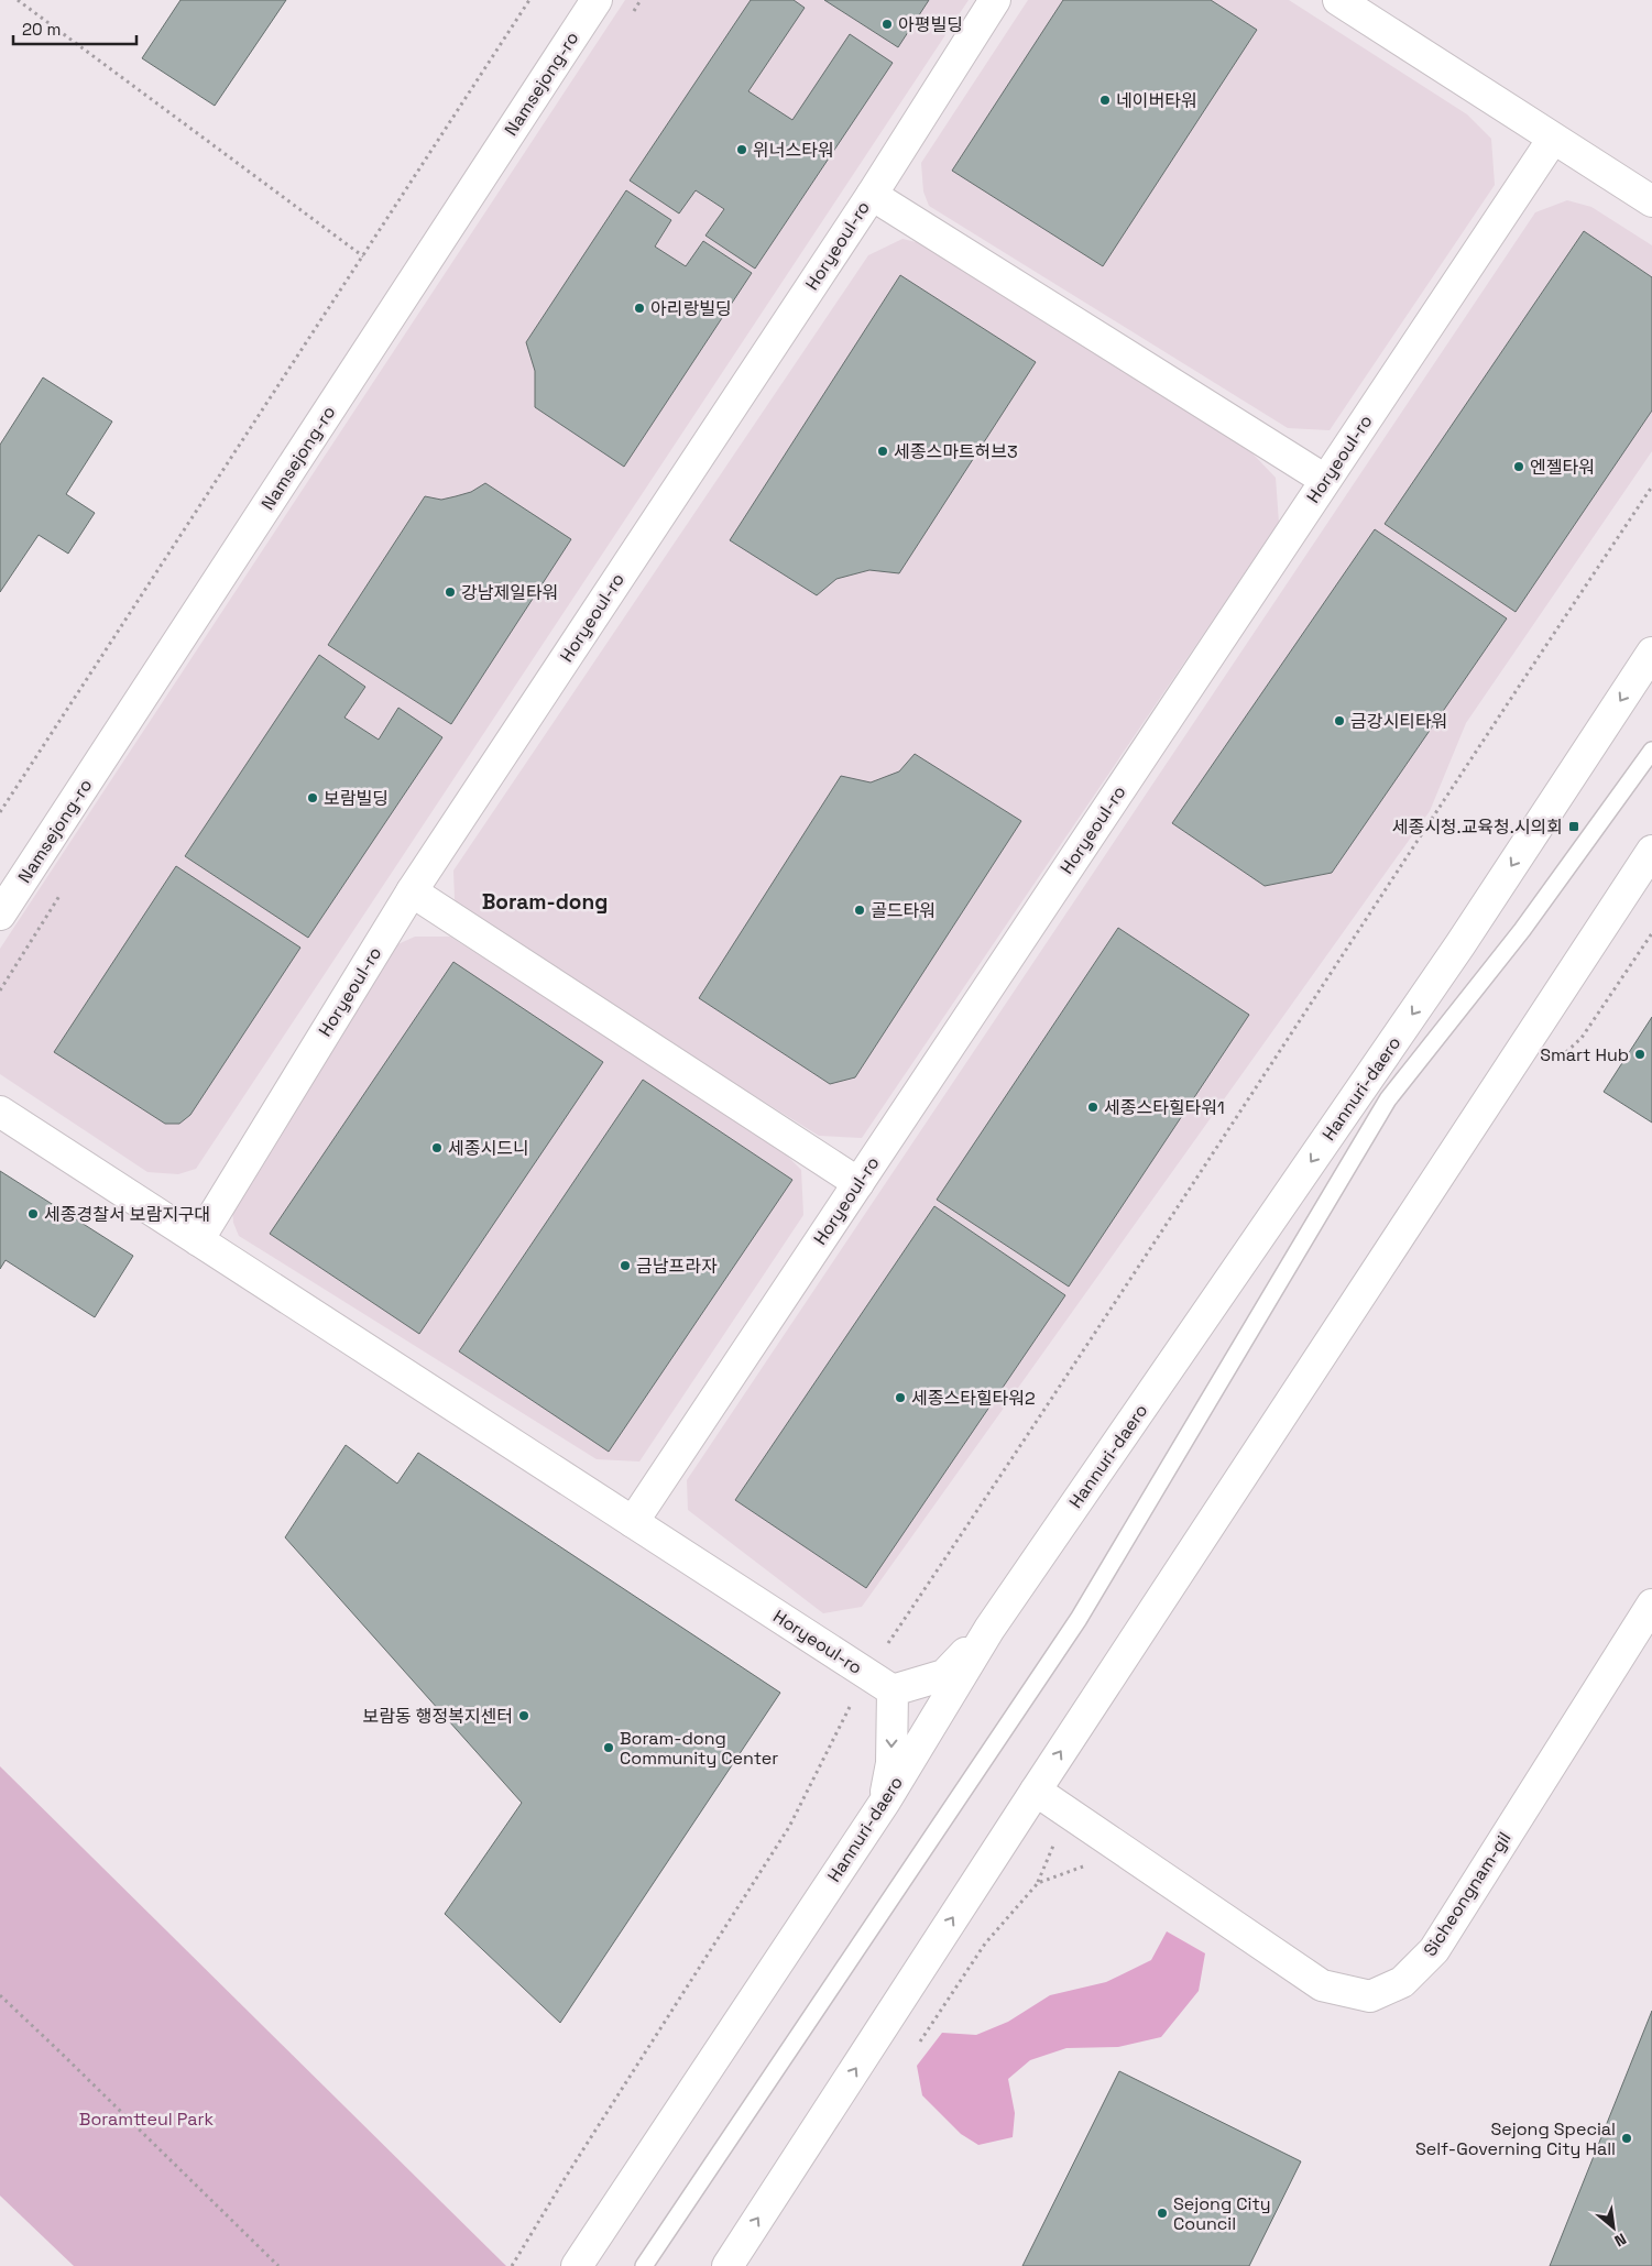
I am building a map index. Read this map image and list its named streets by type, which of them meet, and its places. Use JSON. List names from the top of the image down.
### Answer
{
  "streets": {
    "street": [
      "Namsejong-ro",
      "Horyeoul-ro",
      "Hannuri-daero",
      "Sicheongnam-gil"
    ]
  },
  "districts": ["Boram-dong"],
  "parks": ["Boramtteul Park"],
  "places": {
    "other": [
      "아평빌딩",
      "네이버타워",
      "위너스타워",
      "아리랑빌딩",
      "세종스마트허브3",
      "엔젤타워",
      "강남제일타워",
      "금강시티타워",
      "보람빌딩",
      "골드타워",
      "Smart Hub",
      "세종스타힐타워1",
      "세종시드니",
      "세종경찰서 보람지구대",
      "금남프라자",
      "세종스타힐타워2",
      "보람동 행정복지센터",
      "Boram-dong Community Center",
      "Sejong Special Self-Governing City Hall",
      "Sejong City Council"
    ],
    "transit": ["세종시청.교육청.시의회"]
  },
  "scale_bar": "20 m",
  "north": "bottom right"
}
